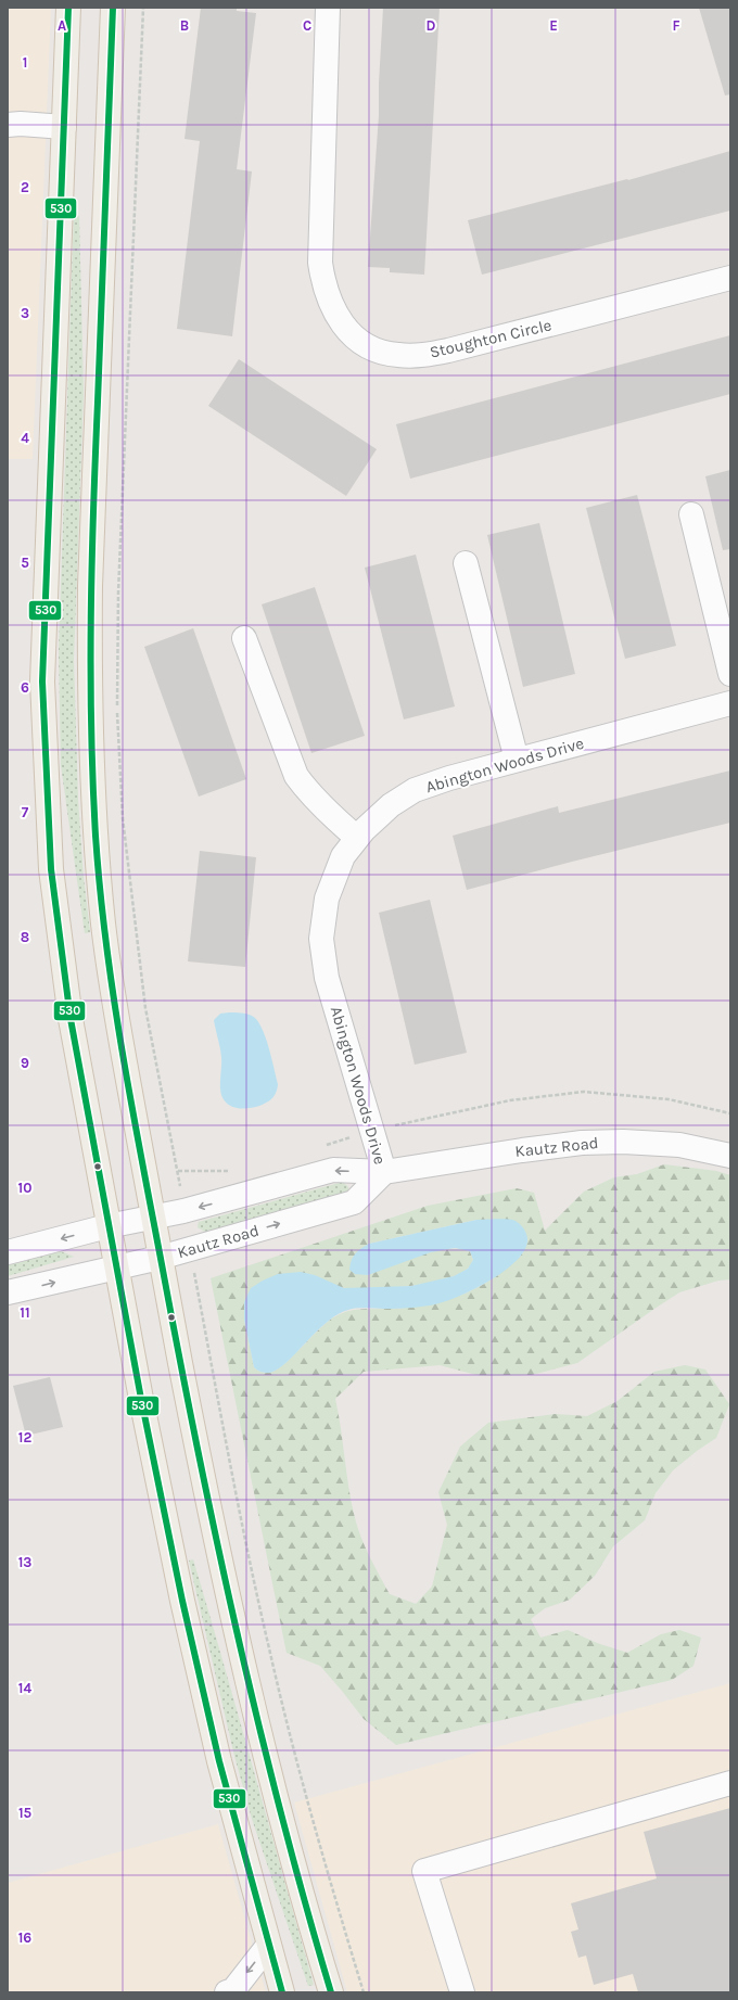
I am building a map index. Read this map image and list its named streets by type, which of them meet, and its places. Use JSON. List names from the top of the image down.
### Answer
{
  "streets": {
    "street": ["Stoughton Circle", "Abington Woods Drive", "Kautz Road"]
  },
  "crossings": [
    ["Abington Woods Drive", "Kautz Road"]
  ],
  "lines": ["transit line 530"],
  "grid": {
    "columns": [
      "A",
      "B",
      "C",
      "D",
      "E",
      "F"
    ],
    "rows": [
      "1",
      "2",
      "3",
      "4",
      "5",
      "6",
      "7",
      "8",
      "9",
      "10",
      "11",
      "12",
      "13",
      "14",
      "15",
      "16"
    ]
  }
}
